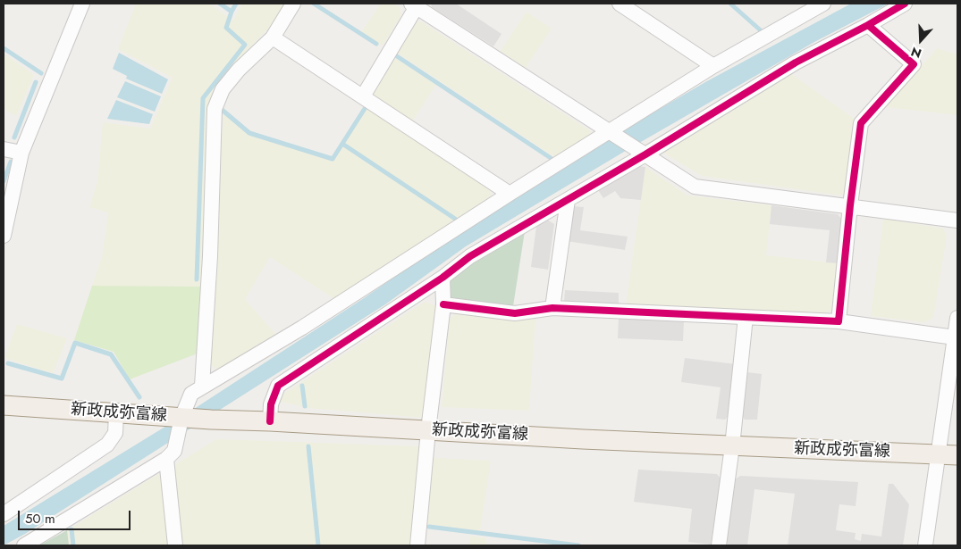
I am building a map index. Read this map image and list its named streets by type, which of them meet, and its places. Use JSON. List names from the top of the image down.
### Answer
{
  "streets": {
    "main road": ["新政成弥富線"]
  },
  "scale_bar": "50 m",
  "north": "bottom"
}
